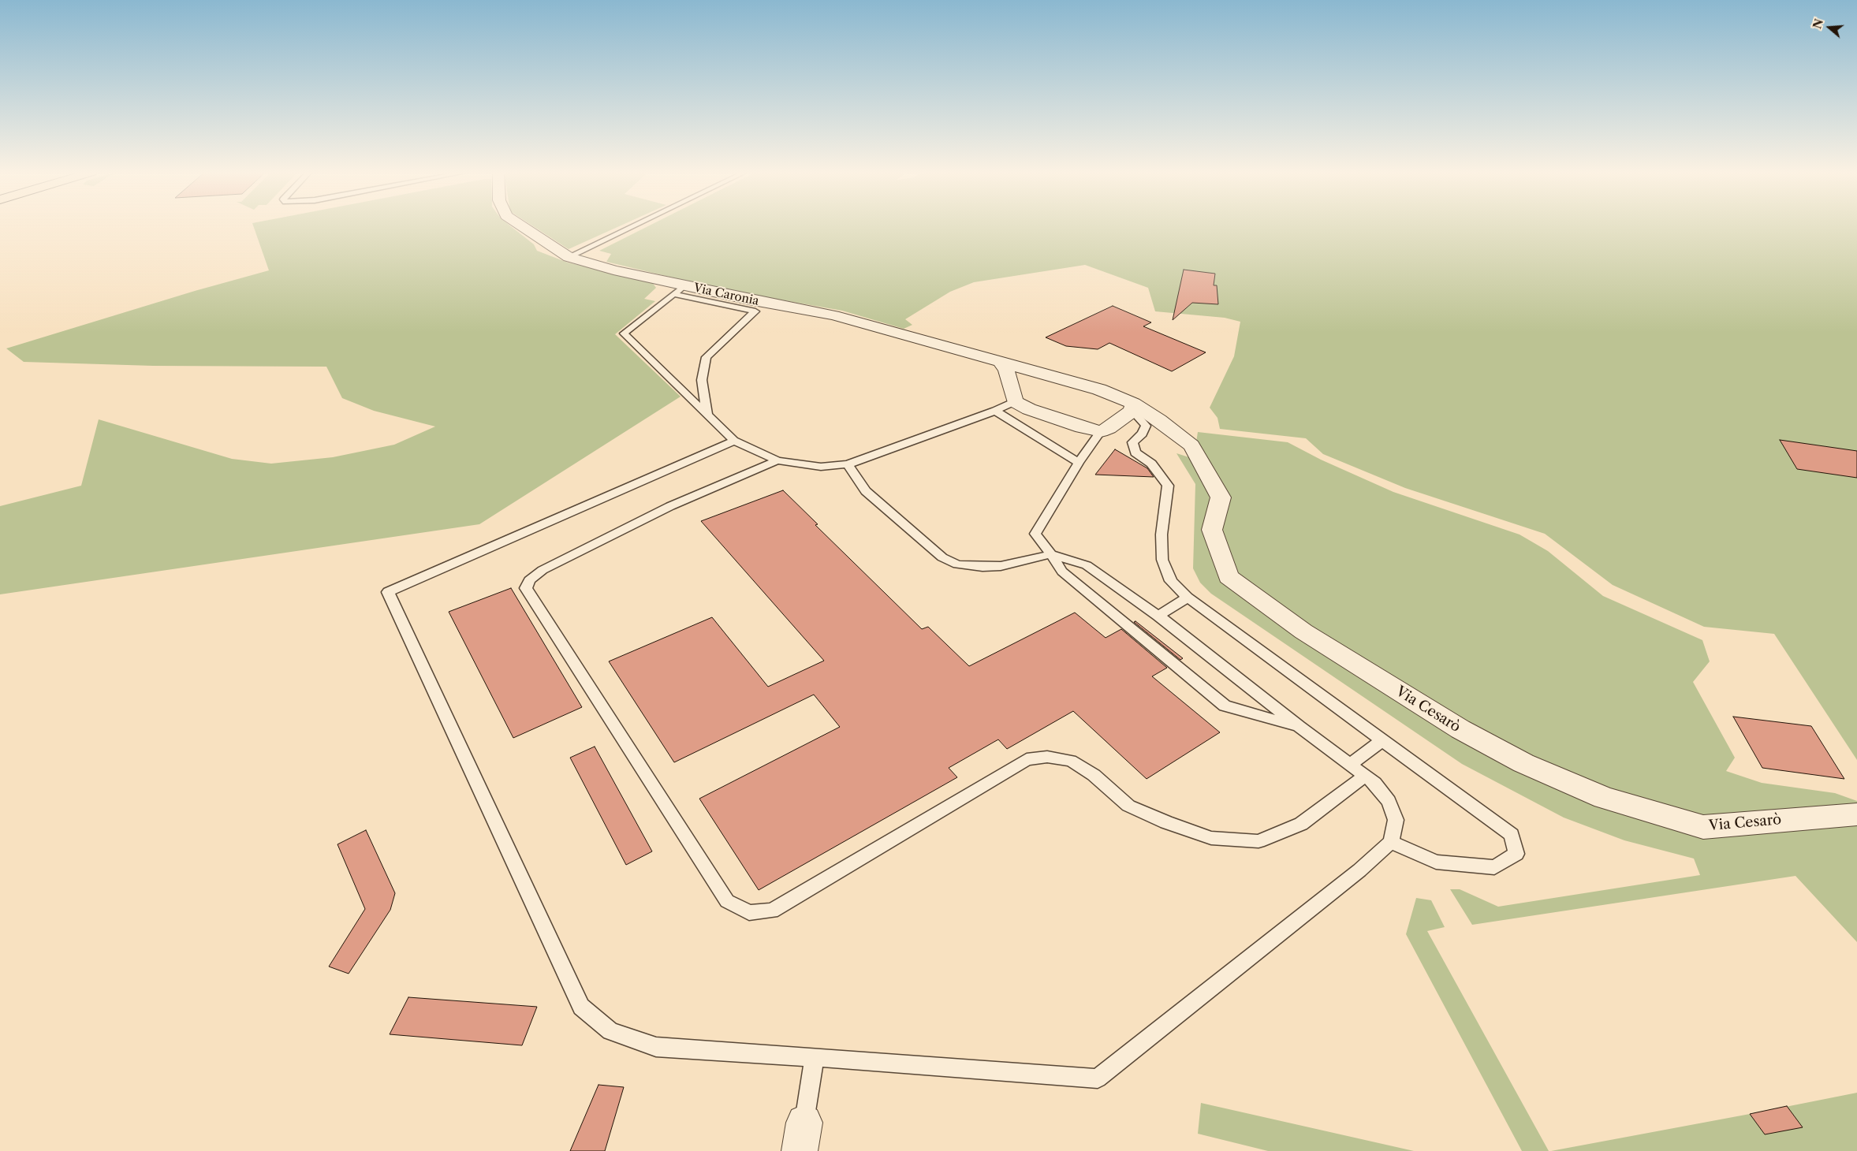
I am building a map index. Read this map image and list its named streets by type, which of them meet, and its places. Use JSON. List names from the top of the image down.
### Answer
{
  "streets": {
    "street": ["Via Caronia", "Via Cesarò"]
  },
  "crossings": [
    ["Via Caronia", "Via Cesarò"]
  ],
  "north": "left"
}
